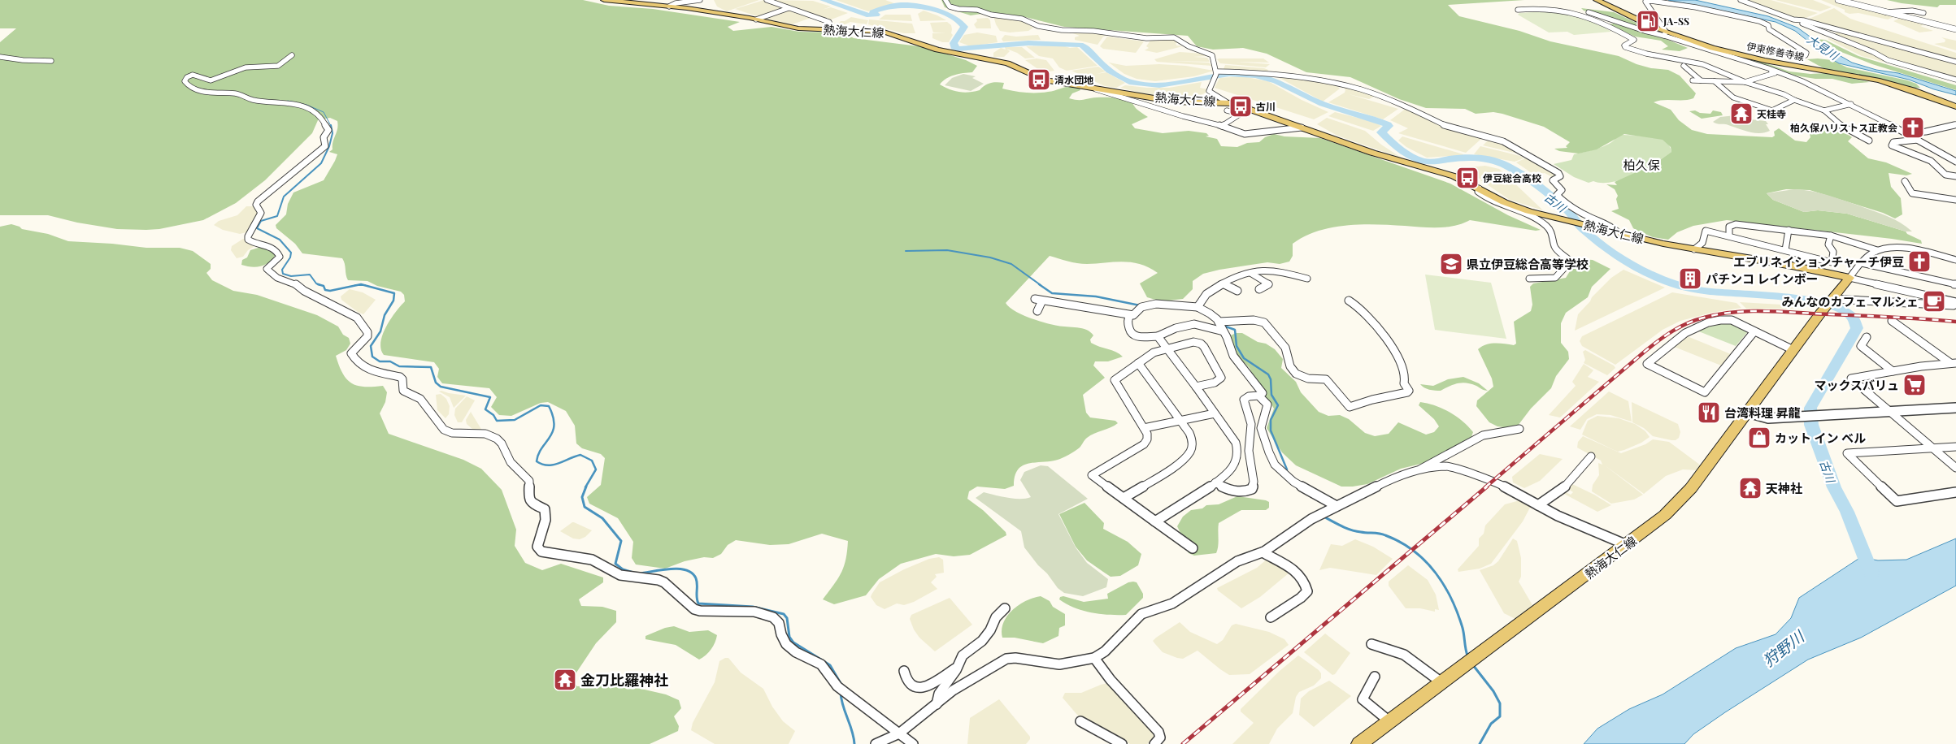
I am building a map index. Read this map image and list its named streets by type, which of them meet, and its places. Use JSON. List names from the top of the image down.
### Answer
{
  "streets": {
    "main road": ["熱海大仁線", "伊東修善寺線"]
  },
  "districts": ["柏久保"],
  "water": ["大見川", "古川", "狩野川"],
  "places": {
    "fuel station": ["JA-SS"],
    "bus stop": ["清水団地", "古川", "伊豆総合高校"],
    "temple": ["天桂寺", "天神社", "金刀比羅神社"],
    "church": ["柏久保ハリストス正教会", "エブリネイションチャーチ伊豆"],
    "school or university": ["県立伊豆総合高等学校"],
    "building": ["パチンコ レインボー"],
    "cafe": ["みんなのカフェ マルシェ"],
    "supermarket": ["マックスバリュ"],
    "restaurant": ["台湾料理 昇龍"],
    "shop": ["カット イン ベル"]
  }
}
